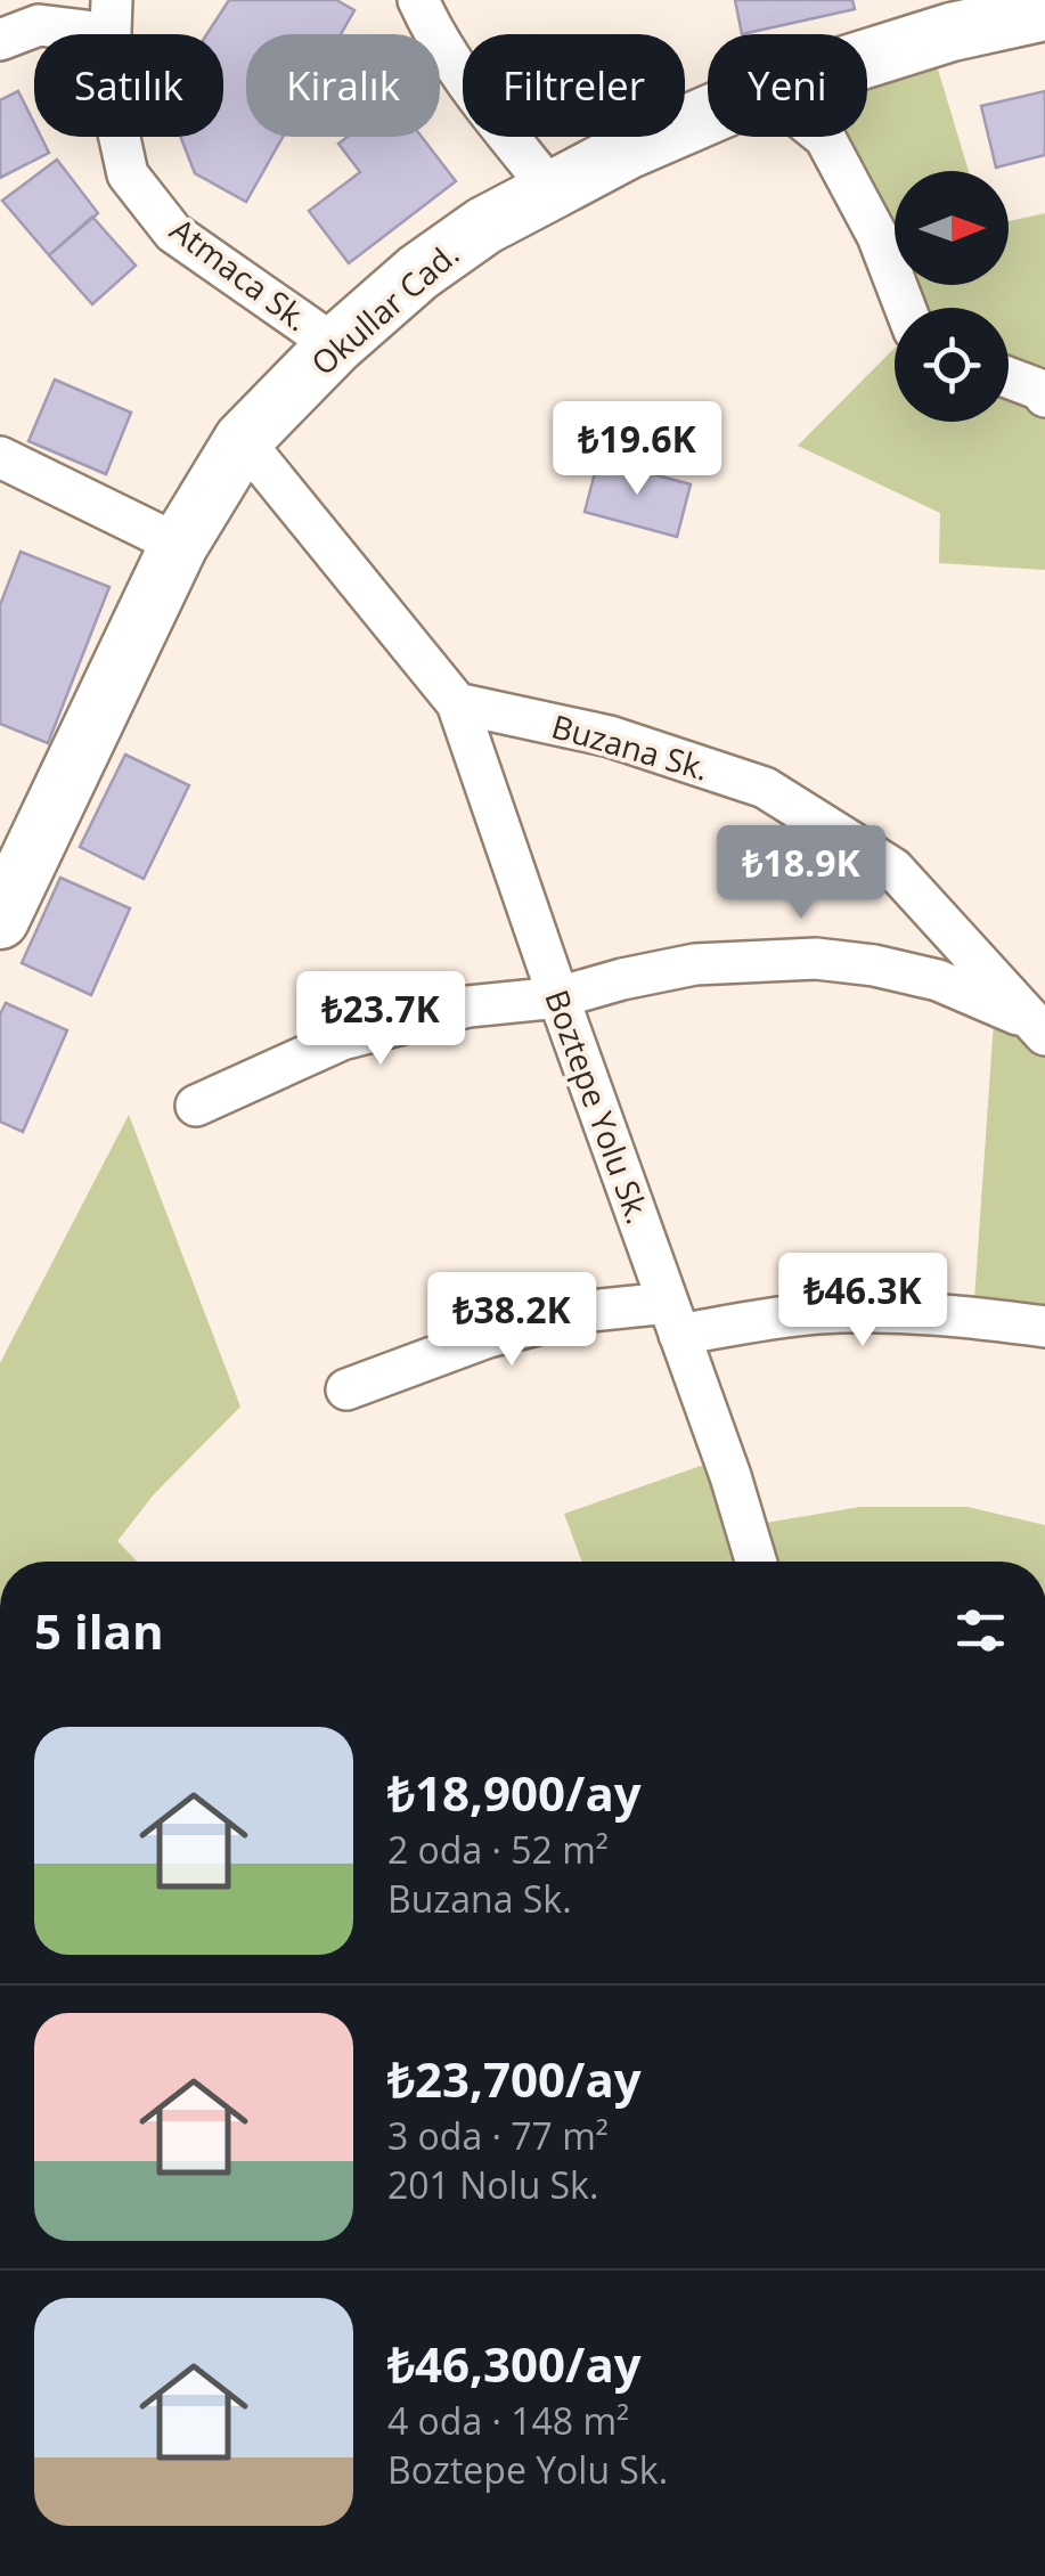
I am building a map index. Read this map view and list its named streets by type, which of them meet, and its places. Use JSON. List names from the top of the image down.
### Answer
{
  "streets": {
    "main road": ["Okullar Cad."],
    "street": ["Atmaca Sk.", "Buzana Sk.", "Boztepe Yolu Sk."]
  },
  "crossings": [
    ["Atmaca Sk.", "Okullar Cad."],
    ["Buzana Sk.", "Boztepe Yolu Sk."]
  ],
  "north": "right",
  "page": {
    "chip": [
      "Satılık",
      "Kiralık",
      "Filtreler",
      "Yeni"
    ],
    "price": [
      "₺19.6K",
      "₺18.9K",
      "₺23.7K",
      "₺46.3K",
      "₺38.2K"
    ],
    "heading": "5 ilan",
    "list": [
      {
        "name": "₺18,900/ay",
        "note": "2 oda · 52 m² · Buzana Sk."
      },
      {
        "name": "₺23,700/ay",
        "note": "3 oda · 77 m² · 201 Nolu Sk."
      },
      {
        "name": "₺46,300/ay",
        "note": "4 oda · 148 m² · Boztepe Yolu Sk."
      }
    ]
  }
}
